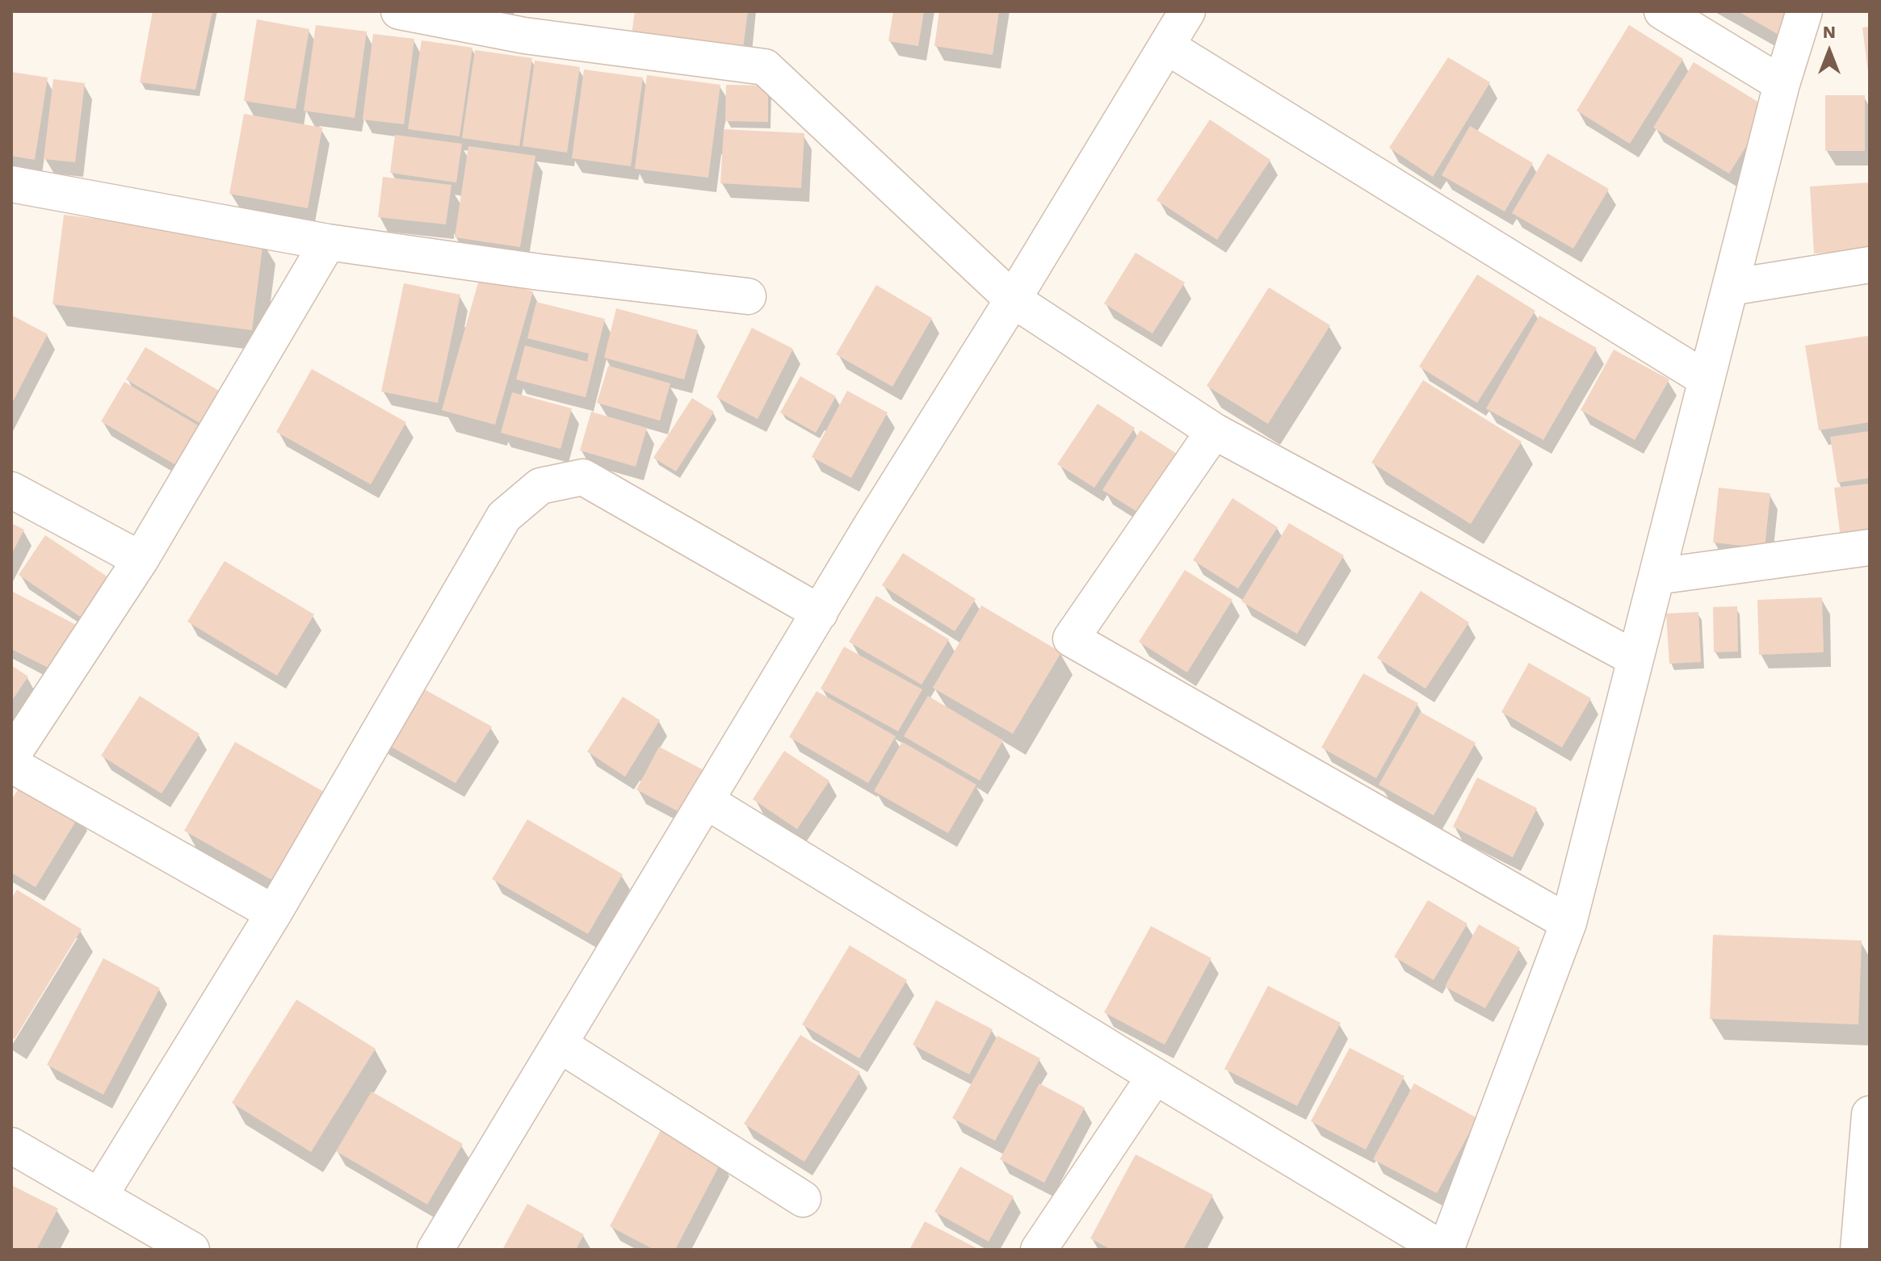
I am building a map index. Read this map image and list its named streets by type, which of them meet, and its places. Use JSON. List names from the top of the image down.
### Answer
{
  "north": "top"
}
